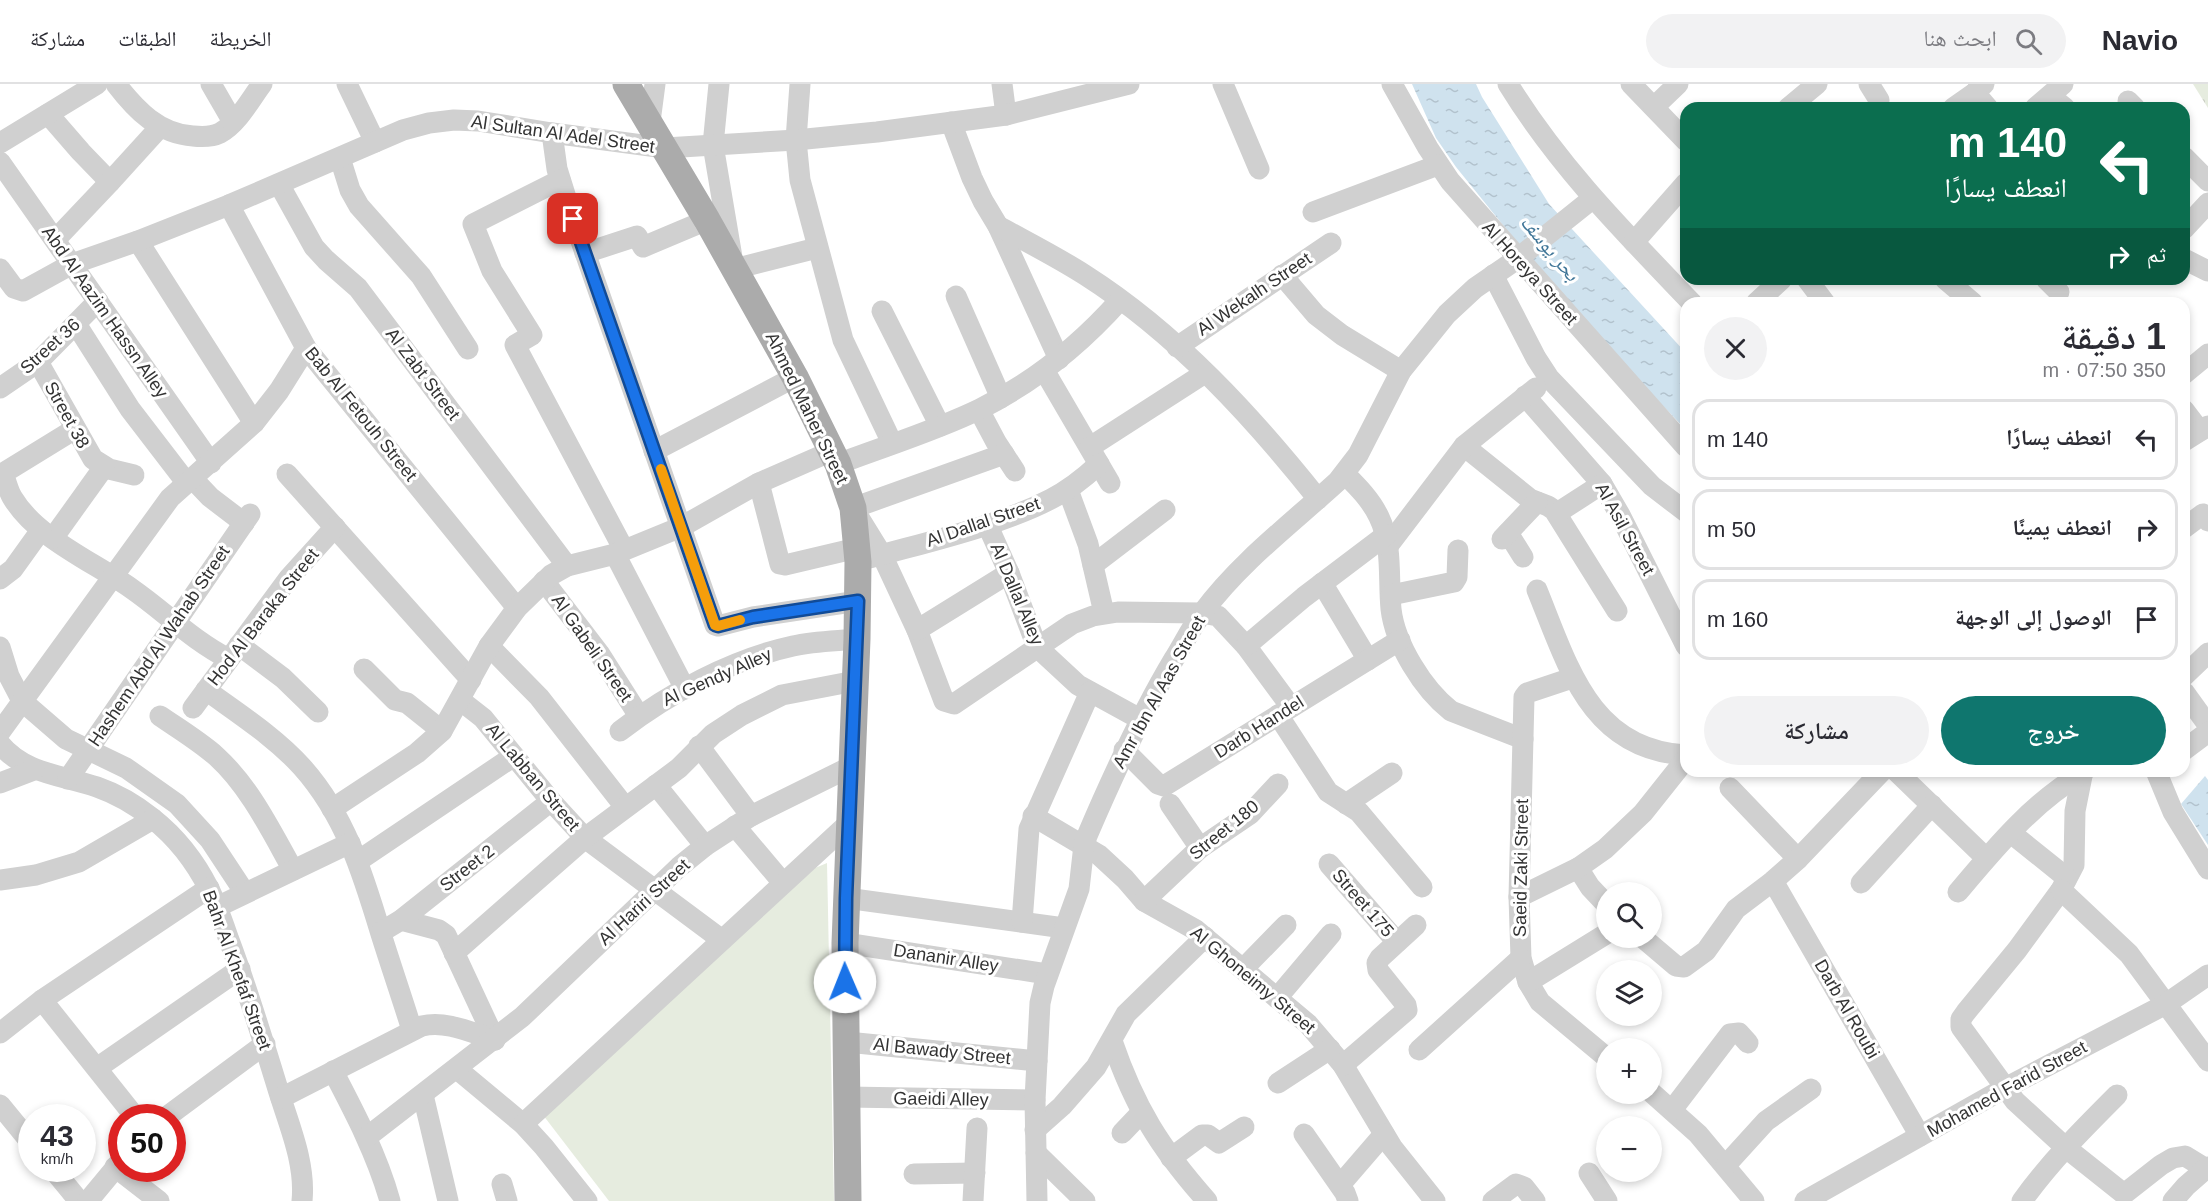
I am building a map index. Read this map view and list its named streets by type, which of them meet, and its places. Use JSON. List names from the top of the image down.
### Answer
{
  "streets": {
    "main road": ["Ahmed Maher Street"],
    "street": [
      "Al Sultan Al Adel Street",
      "Al Horeya Street",
      "Al Wekalh Street",
      "Abd Al Aazim Hassn Alley",
      "Street 36",
      "Al Zabt Street",
      "Bab Al Fetouh Street",
      "Street 38",
      "Al Dallal Street",
      "Al Asil Street",
      "Al Dallal Alley",
      "Hod Al Baraka Street",
      "Hashem Abd Al Wahab Street",
      "Al Gabeli Street",
      "Al Gendy Alley",
      "Amr Ibn Al Aas Street",
      "Darb Handel",
      "Al Labban Street",
      "Street 180",
      "Street 2",
      "Saeid Zaki Street",
      "Al Hariri Street",
      "Street 175",
      "Dananir Alley",
      "Bahr Al Khefaf Street",
      "Al Ghoneimy Street",
      "Darb Al Roubi",
      "Al Bawady Street",
      "Mohamed Farid Street",
      "Gaeidi Alley"
    ]
  },
  "crossings": [
    ["Al Sultan Al Adel Street", "Abd Al Aazim Hassn Alley"],
    ["Al Sultan Al Adel Street", "Al Zabt Street"],
    ["Al Sultan Al Adel Street", "Ahmed Maher Street"],
    ["Al Sultan Al Adel Street", "Bab Al Fetouh Street"],
    ["Al Horeya Street", "Amr Ibn Al Aas Street"],
    ["Abd Al Aazim Hassn Alley", "Street 36"],
    ["Street 36", "Street 38"],
    ["Ahmed Maher Street", "Al Dallal Street"],
    ["Ahmed Maher Street", "Al Gendy Alley"],
    ["Ahmed Maher Street", "Al Hariri Street"],
    ["Ahmed Maher Street", "Dananir Alley"],
    ["Ahmed Maher Street", "Al Bawady Street"],
    ["Ahmed Maher Street", "Gaeidi Alley"],
    ["Al Dallal Street", "Al Dallal Alley"],
    ["Al Dallal Alley", "Amr Ibn Al Aas Street"],
    ["Hashem Abd Al Wahab Street", "Bahr Al Khefaf Street"],
    ["Al Gabeli Street", "Al Gendy Alley"],
    ["Amr Ibn Al Aas Street", "Darb Handel"],
    ["Amr Ibn Al Aas Street", "Dananir Alley"],
    ["Amr Ibn Al Aas Street", "Al Ghoneimy Street"],
    ["Amr Ibn Al Aas Street", "Al Bawady Street"],
    ["Amr Ibn Al Aas Street", "Gaeidi Alley"],
    ["Al Labban Street", "Street 2"],
    ["Al Labban Street", "Al Hariri Street"],
    ["Street 180", "Al Ghoneimy Street"],
    ["Darb Al Roubi", "Mohamed Farid Street"]
  ],
  "water": ["بحر يوسف"],
  "page": {
    "header": "Navio",
    "search": "ابحث هنا",
    "nav": ["الخريطة", "الطبقات", "مشاركة"],
    "turn": ["140 m", "انعطف يسارًا"],
    "then": "ثم",
    "heading": ["1 دقيقة", "350 m · 07:50"],
    "list": [
      {
        "name": "انعطف يسارًا",
        "value": "140 m"
      },
      {
        "name": "انعطف يمينًا",
        "value": "50 m"
      },
      {
        "name": "الوصول إلى الوجهة",
        "value": "160 m"
      }
    ],
    "buttons": ["خروج", "مشاركة"],
    "map_buttons": ["+", "−"],
    "speed": "43 km/h",
    "limit": "50"
  }
}
